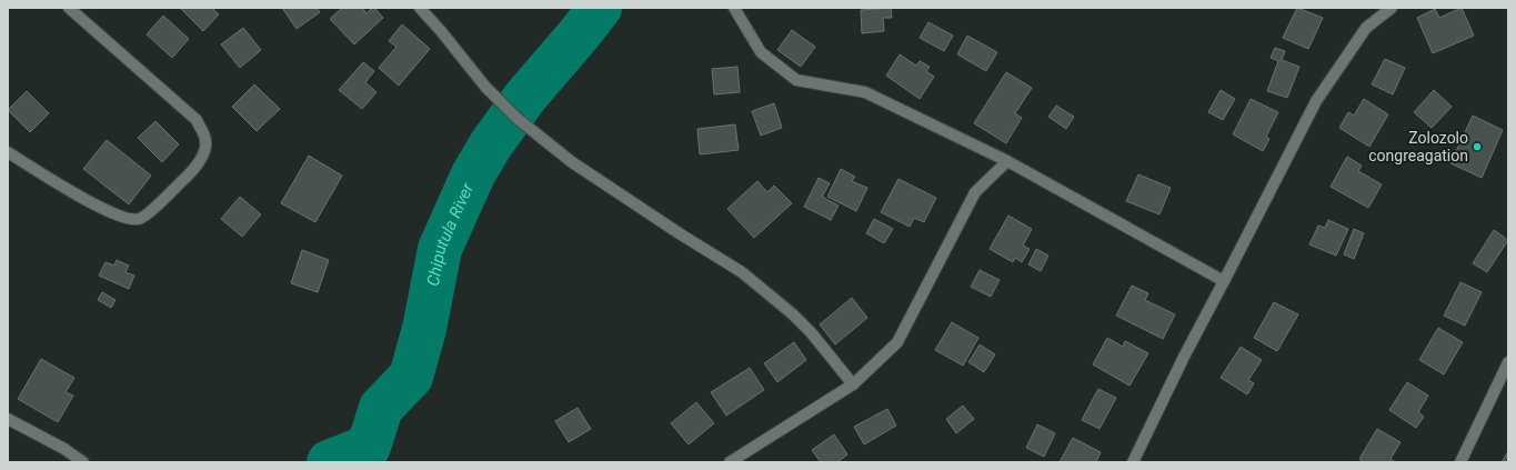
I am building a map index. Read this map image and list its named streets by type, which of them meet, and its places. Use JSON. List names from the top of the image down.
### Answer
{
  "water": ["Chiputula River"],
  "places": ["Zolozolo congreagation"]
}
